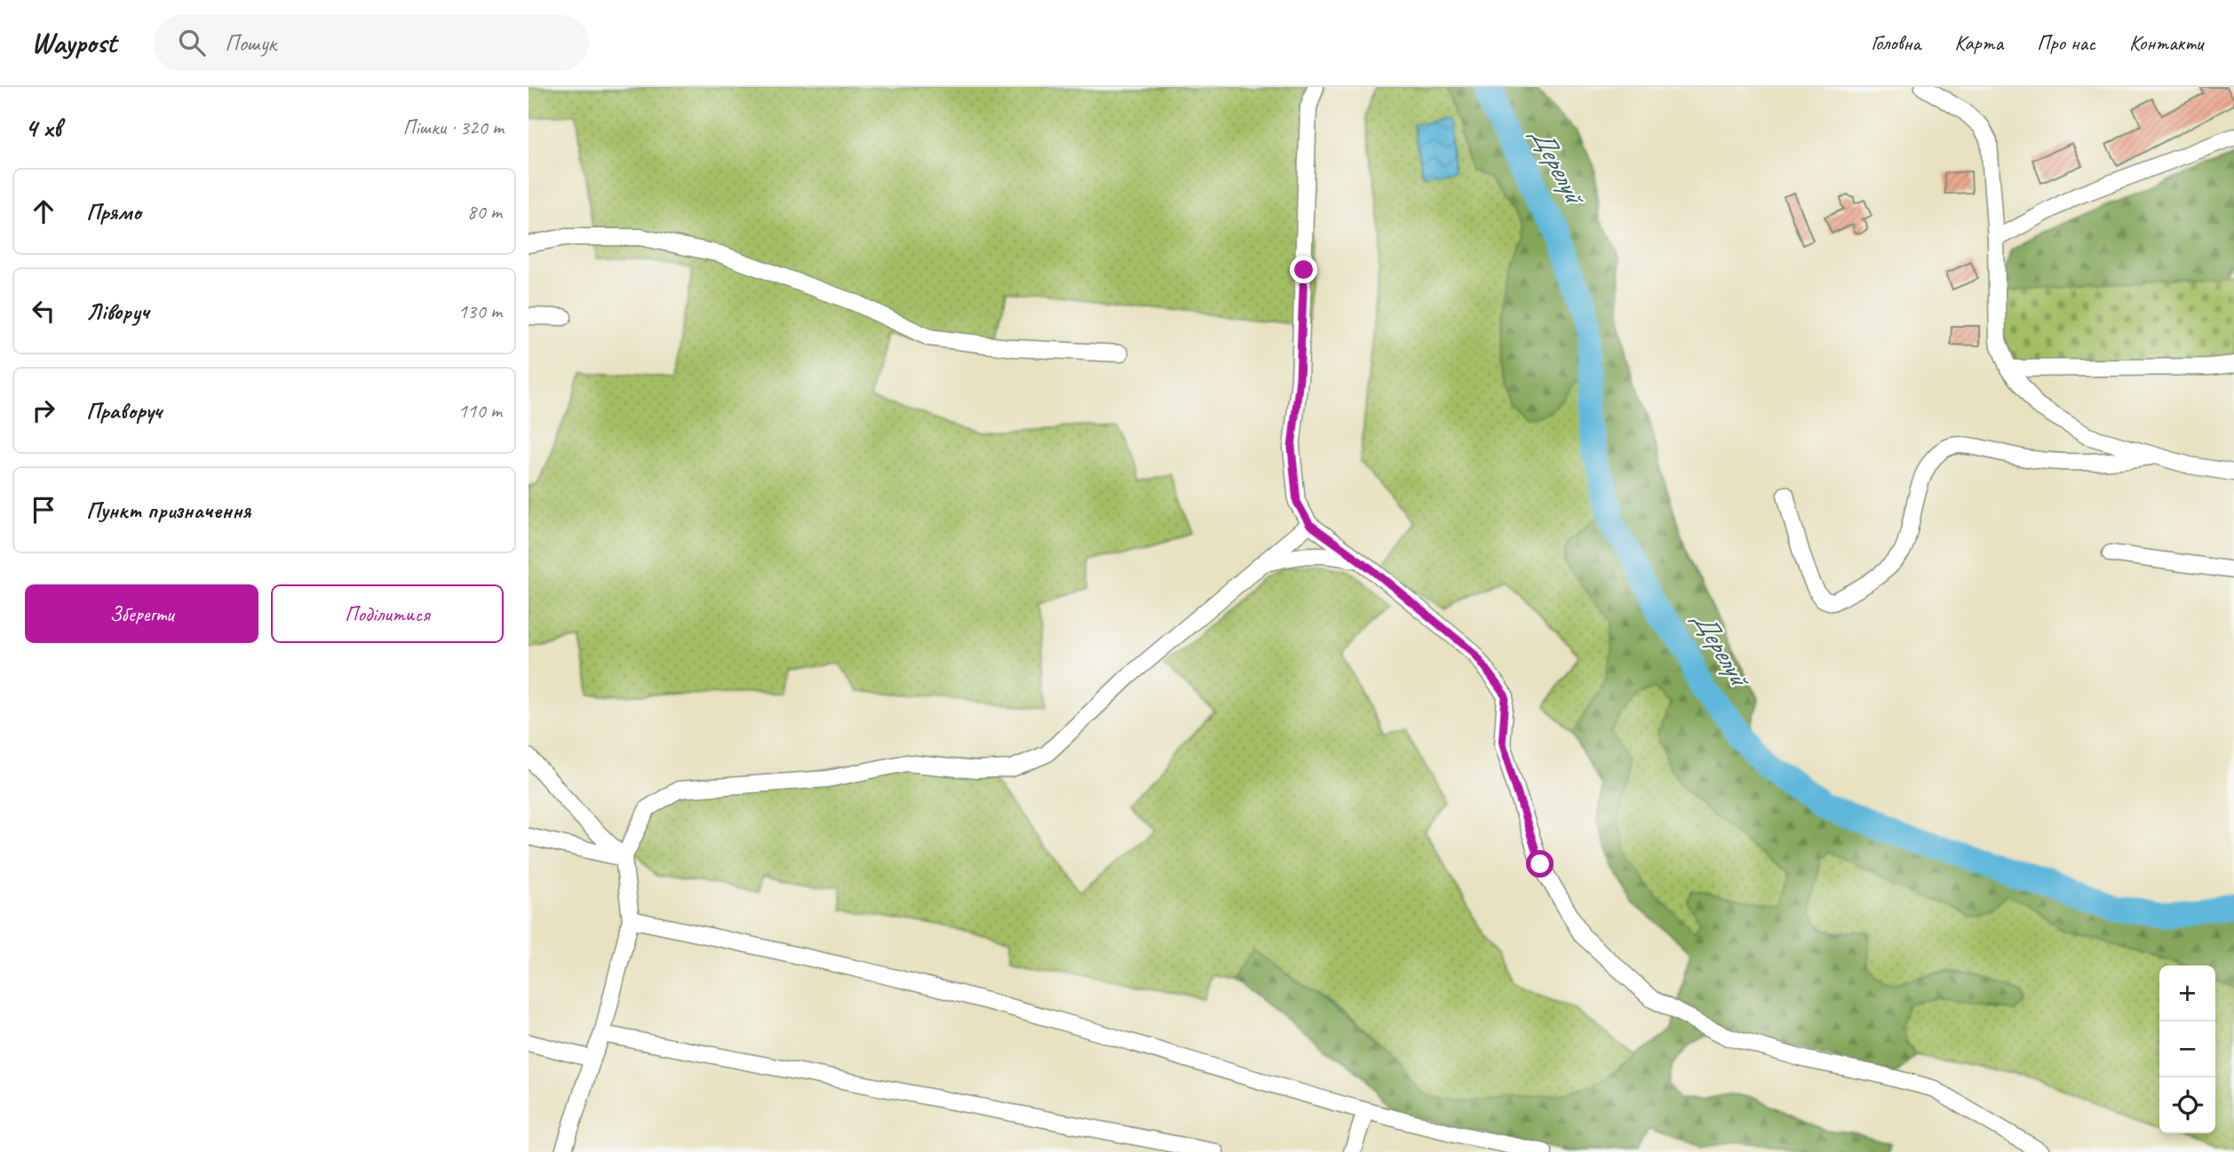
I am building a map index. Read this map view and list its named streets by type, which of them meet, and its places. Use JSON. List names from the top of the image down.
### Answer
{
  "water": ["Дерелуй"],
  "page": {
    "header": "Waypost",
    "search": "Пошук",
    "nav": [
      "Головна",
      "Карта",
      "Про нас",
      "Контакти"
    ],
    "heading": ["4 хв", "Пішки · 320 m"],
    "list": [
      ["Прямо", "80 m"],
      ["Ліворуч", "130 m"],
      ["Праворуч", "110 m"],
      "Пункт призначення"
    ],
    "buttons": ["Зберегти", "Поділитися"],
    "map_buttons": ["+", "−"]
  }
}
